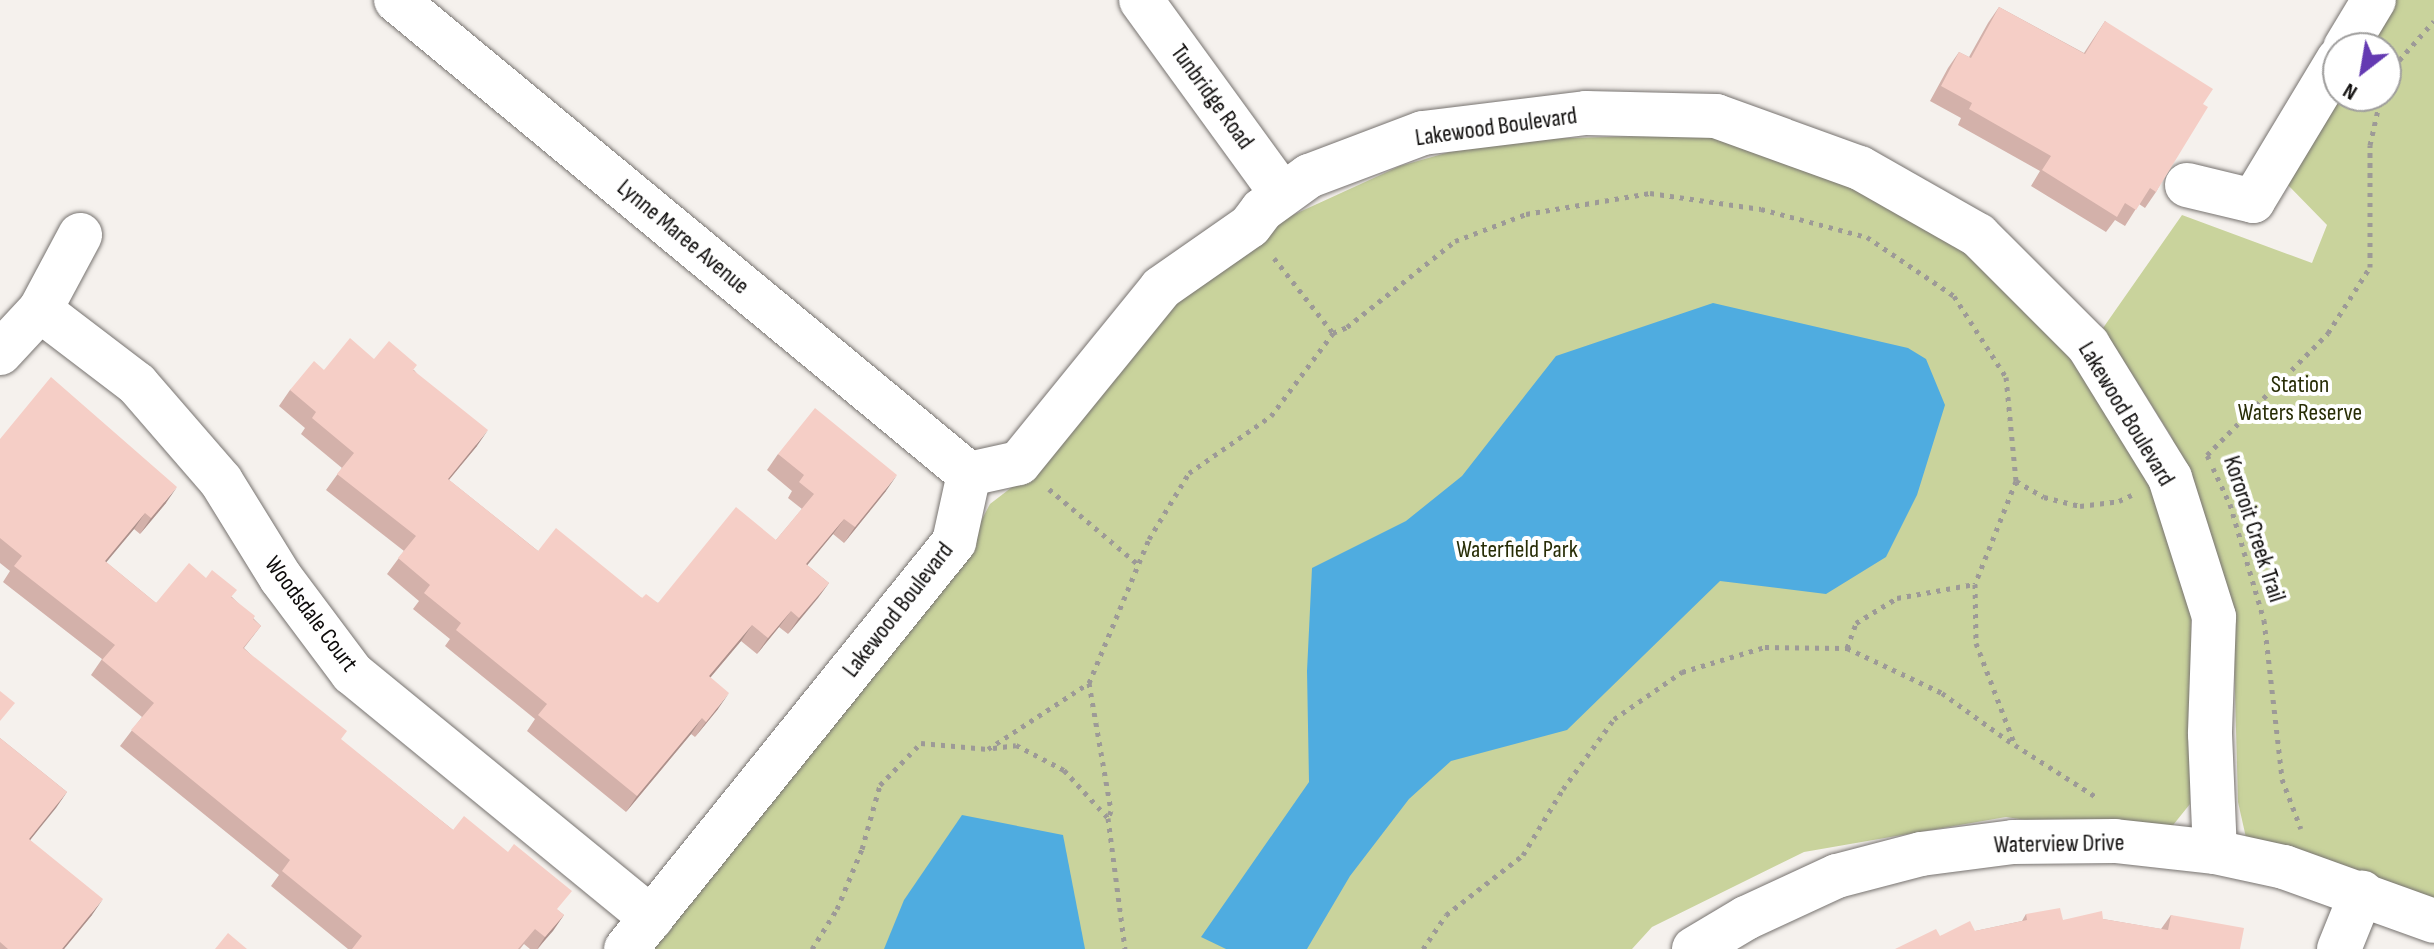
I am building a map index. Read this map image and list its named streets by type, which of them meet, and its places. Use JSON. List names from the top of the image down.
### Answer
{
  "streets": {
    "street": [
      "Tunbridge Road",
      "Lakewood Boulevard",
      "Lynne Maree Avenue",
      "Woodsdale Court",
      "Waterview Drive"
    ],
    "path": ["Kororoit Creek Trail"]
  },
  "crossings": [
    ["Tunbridge Road", "Lakewood Boulevard"],
    ["Lakewood Boulevard", "Lynne Maree Avenue"],
    ["Lakewood Boulevard", "Woodsdale Court"],
    ["Lakewood Boulevard", "Waterview Drive"]
  ],
  "parks": ["Station Waters Reserve", "Waterfield Park"],
  "north": "bottom left"
}
